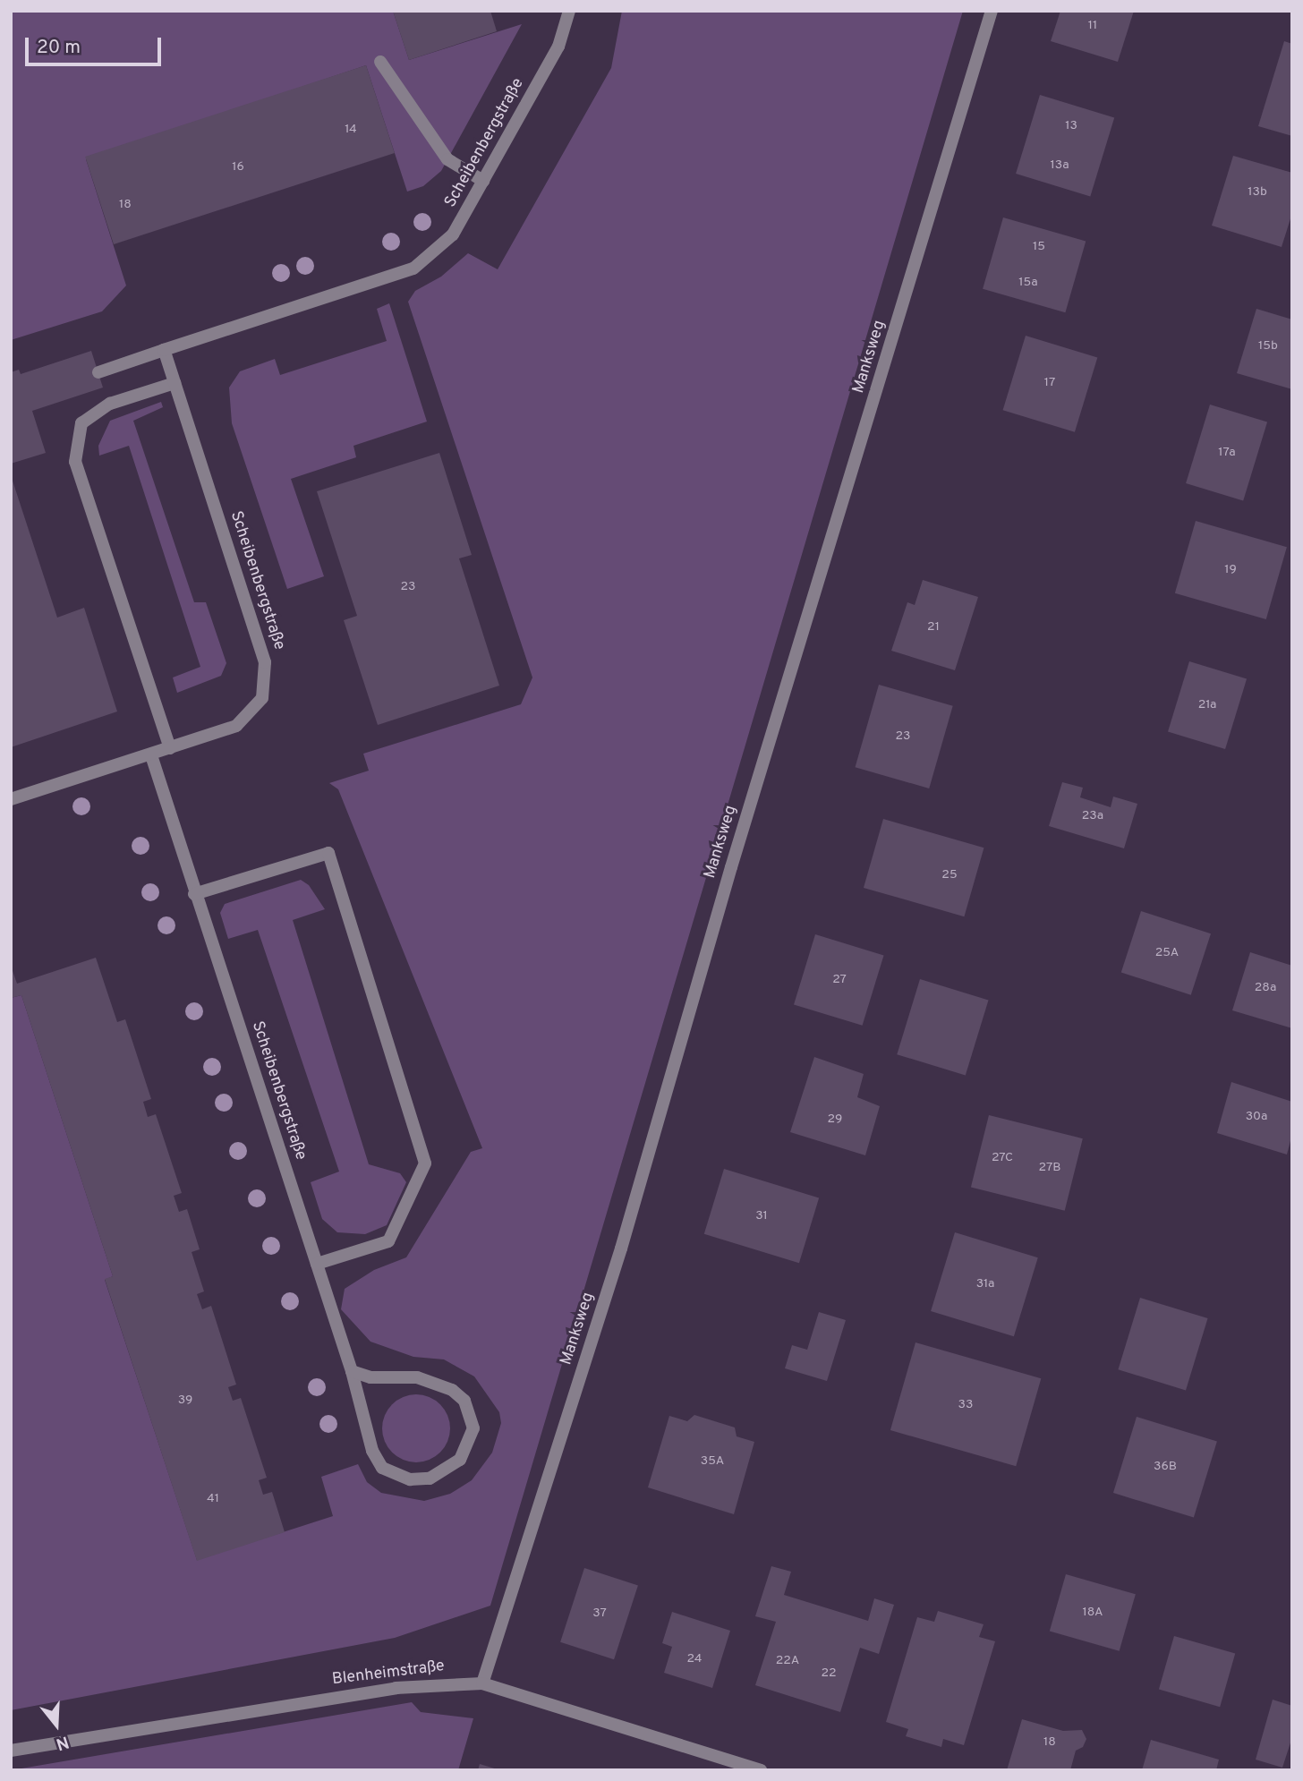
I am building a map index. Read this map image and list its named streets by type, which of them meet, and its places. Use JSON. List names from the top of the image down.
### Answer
{
  "streets": {
    "street": ["Scheibenbergstraße", "Manksweg", "Blenheimstraße"]
  },
  "crossings": [
    ["Manksweg", "Blenheimstraße"]
  ],
  "house_numbers": [
    "11",
    "13",
    "14",
    "13a",
    "16",
    "13b",
    "18",
    "15",
    "15a",
    "15b",
    "17",
    "17a",
    "19",
    "23",
    "21",
    "21a",
    "23",
    "23a",
    "25",
    "25A",
    "27",
    "28a",
    "30a",
    "29",
    "27C",
    "27B",
    "31",
    "31a",
    "39",
    "33",
    "35A",
    "36B",
    "41",
    "18A",
    "37",
    "24",
    "22A",
    "22",
    "18"
  ],
  "scale_bar": "20 m",
  "north": "bottom"
}
